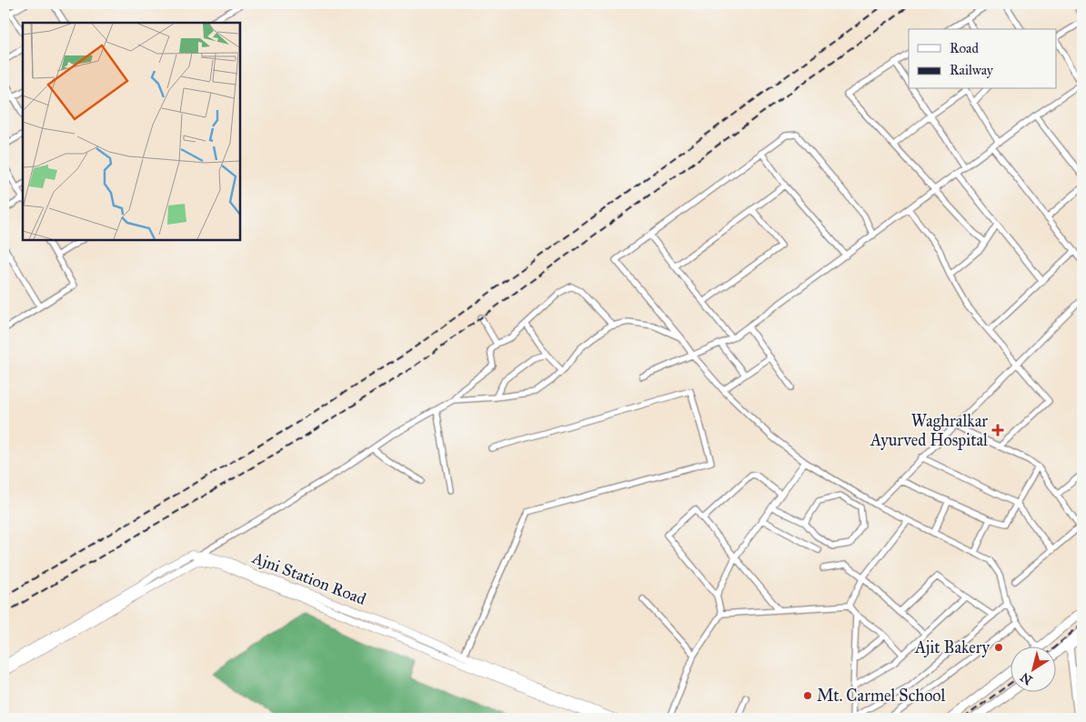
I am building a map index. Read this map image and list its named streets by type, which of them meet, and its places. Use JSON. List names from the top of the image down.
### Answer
{
  "streets": {
    "main road": ["Ajni Station Road"]
  },
  "places": {
    "health": ["Waghralkar Ayurved Hospital"],
    "other": ["Ajit Bakery", "Mt. Carmel School"]
  },
  "legend": ["Road", "Railway"],
  "north": "bottom left"
}
